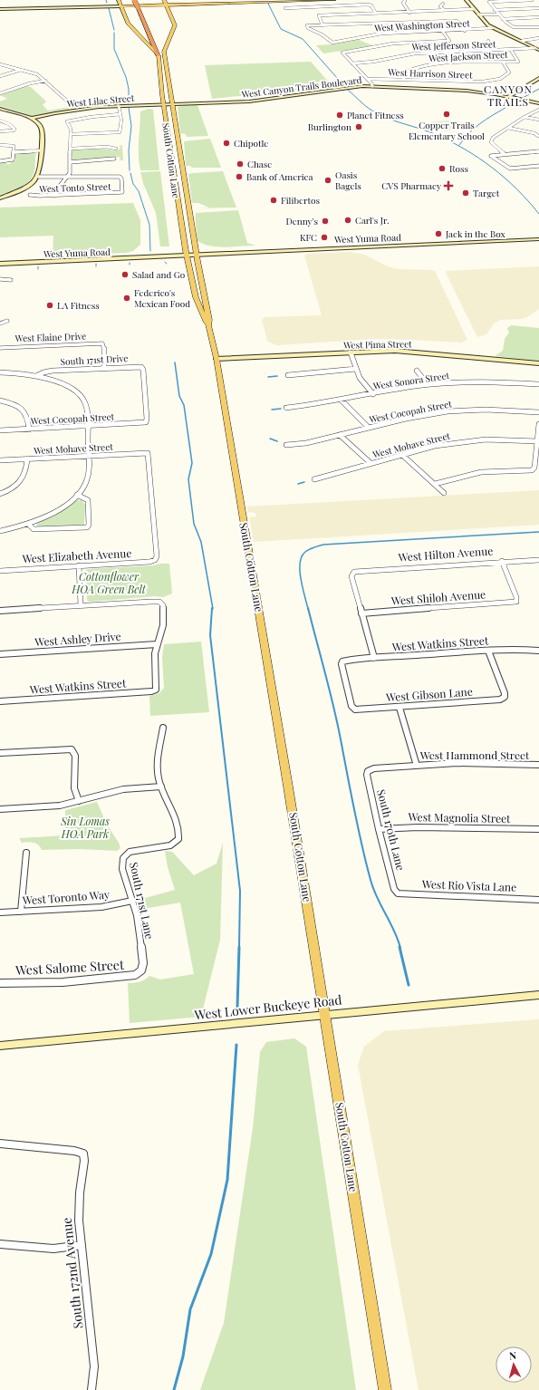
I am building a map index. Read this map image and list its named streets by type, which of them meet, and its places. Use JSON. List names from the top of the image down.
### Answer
{
  "streets": {
    "main road": ["South Cotton Lane"],
    "street": [
      "West Washington Street",
      "West Jefferson Street",
      "West Jackson Street",
      "West Harrison Street",
      "West Canyon Trails Boulevard",
      "West Lilac Street",
      "West Tonto Street",
      "West Yuma Road",
      "West Elaine Drive",
      "West Pima Street",
      "South 171st Drive",
      "West Sonora Street",
      "West Cocopah Street",
      "West Mohave Street",
      "West Hilton Avenue",
      "West Elizabeth Avenue",
      "West Shiloh Avenue",
      "West Ashley Drive",
      "West Watkins Street",
      "West Gibson Lane",
      "West Hammond Street",
      "West Magnolia Street",
      "South 170th Lane",
      "West Rio Vista Lane",
      "West Toronto Way",
      "South 171st Lane",
      "West Salome Street",
      "West Lower Buckeye Road",
      "South 172nd Avenue"
    ]
  },
  "crossings": [
    ["West Jefferson Street", "West Jackson Street"],
    ["West Jackson Street", "West Harrison Street"],
    ["West Canyon Trails Boulevard", "West Lilac Street"],
    ["West Canyon Trails Boulevard", "South Cotton Lane"],
    ["West Lilac Street", "South Cotton Lane"],
    ["South Cotton Lane", "West Yuma Road"],
    ["South Cotton Lane", "West Pima Street"],
    ["South Cotton Lane", "West Lower Buckeye Road"],
    ["West Elaine Drive", "South 171st Drive"],
    ["South 171st Drive", "West Cocopah Street"],
    ["West Mohave Street", "West Elizabeth Avenue"],
    ["West Hilton Avenue", "West Shiloh Avenue"],
    ["West Ashley Drive", "West Watkins Street"],
    ["West Watkins Street", "West Gibson Lane"],
    ["West Hammond Street", "South 170th Lane"],
    ["West Magnolia Street", "South 170th Lane"],
    ["South 170th Lane", "West Rio Vista Lane"],
    ["West Toronto Way", "South 171st Lane"],
    ["South 171st Lane", "West Salome Street"]
  ],
  "districts": ["CANYON TRAILS"],
  "parks": ["Cottonflower HOA Green Belt", "Sin Lomas HOA Park"],
  "places": {
    "other": [
      "Copper Trails Elementary School",
      "Planet Fitness",
      "Burlington",
      "Chipotle",
      "Chase",
      "Ross",
      "Bank of America",
      "Oasis Bagels",
      "Target",
      "Filibertos",
      "Carl's Jr.",
      "Denny's",
      "Jack in the Box",
      "KFC",
      "Salad and Go",
      "Federico's Mexican Food",
      "LA Fitness"
    ],
    "health": ["CVS Pharmacy"]
  },
  "north": "top"
}
